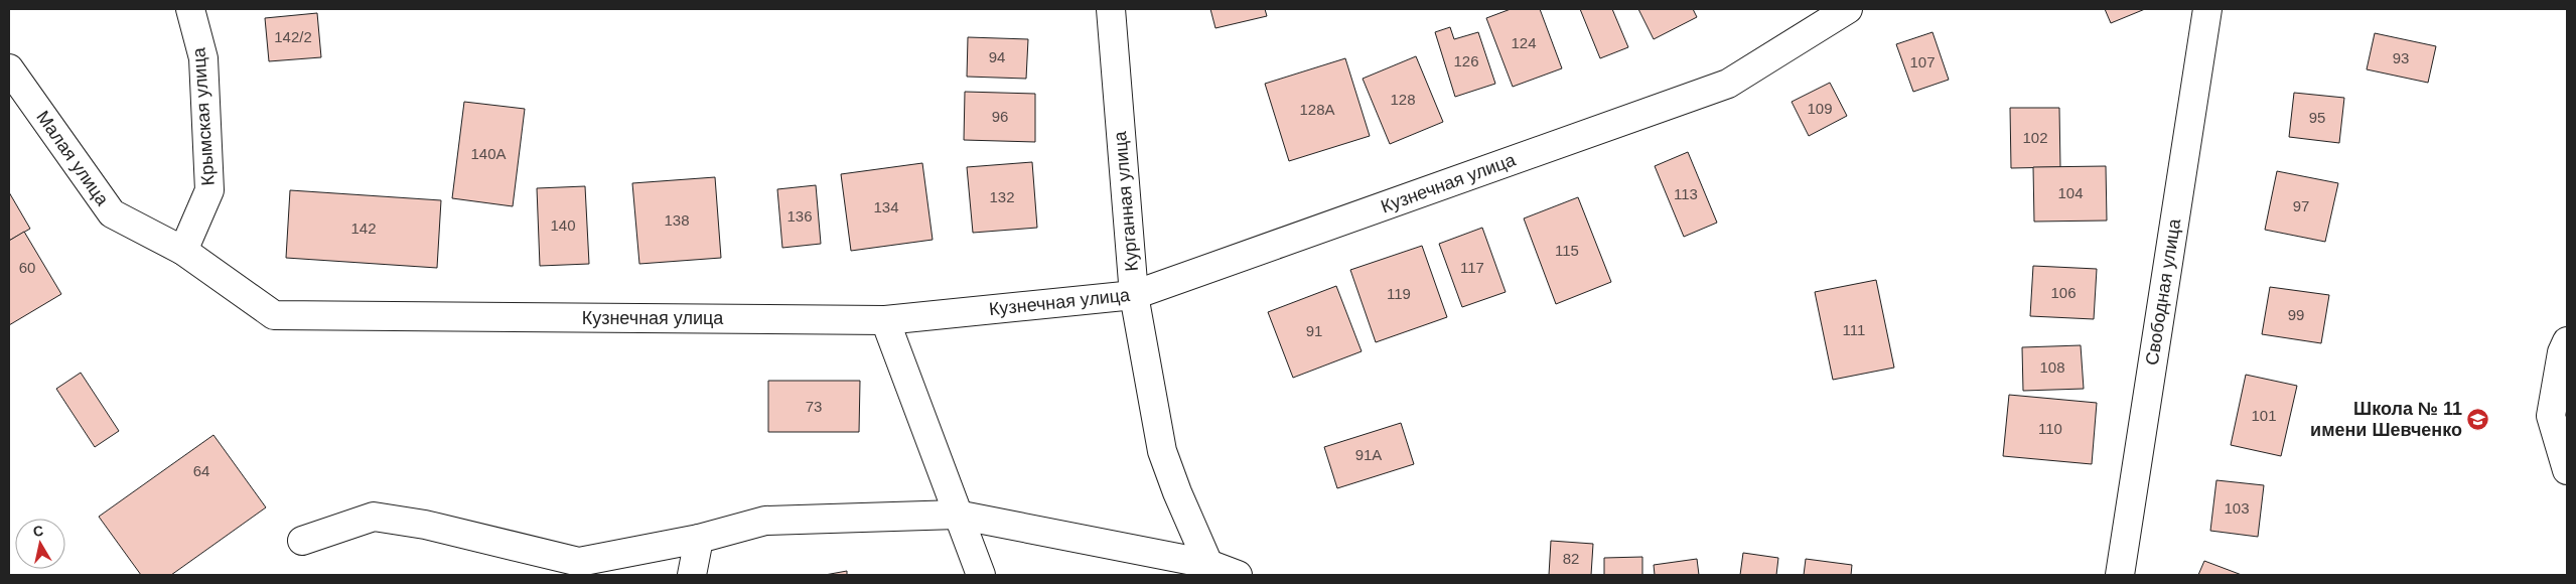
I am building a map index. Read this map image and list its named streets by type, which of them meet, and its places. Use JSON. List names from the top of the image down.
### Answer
{
  "streets": {
    "street": [
      "Крымская улица",
      "Малая улица",
      "Кузнечная улица",
      "Курганная улица",
      "Свободная улица"
    ]
  },
  "crossings": [
    ["Крымская улица", "Малая улица"],
    ["Малая улица", "Кузнечная улица"],
    ["Кузнечная улица", "Курганная улица"]
  ],
  "places": {
    "school or university": ["Школа № 11 имени Шевченко"]
  },
  "house_numbers": [
    "142/2",
    "124",
    "94",
    "93",
    "126",
    "107",
    "128",
    "109",
    "128А",
    "96",
    "95",
    "102",
    "140А",
    "104",
    "113",
    "132",
    "97",
    "134",
    "136",
    "138",
    "140",
    "142",
    "115",
    "60",
    "117",
    "106",
    "119",
    "99",
    "111",
    "91",
    "108",
    "73",
    "101",
    "110",
    "91А",
    "64",
    "103",
    "82"
  ],
  "north": "top"
}
